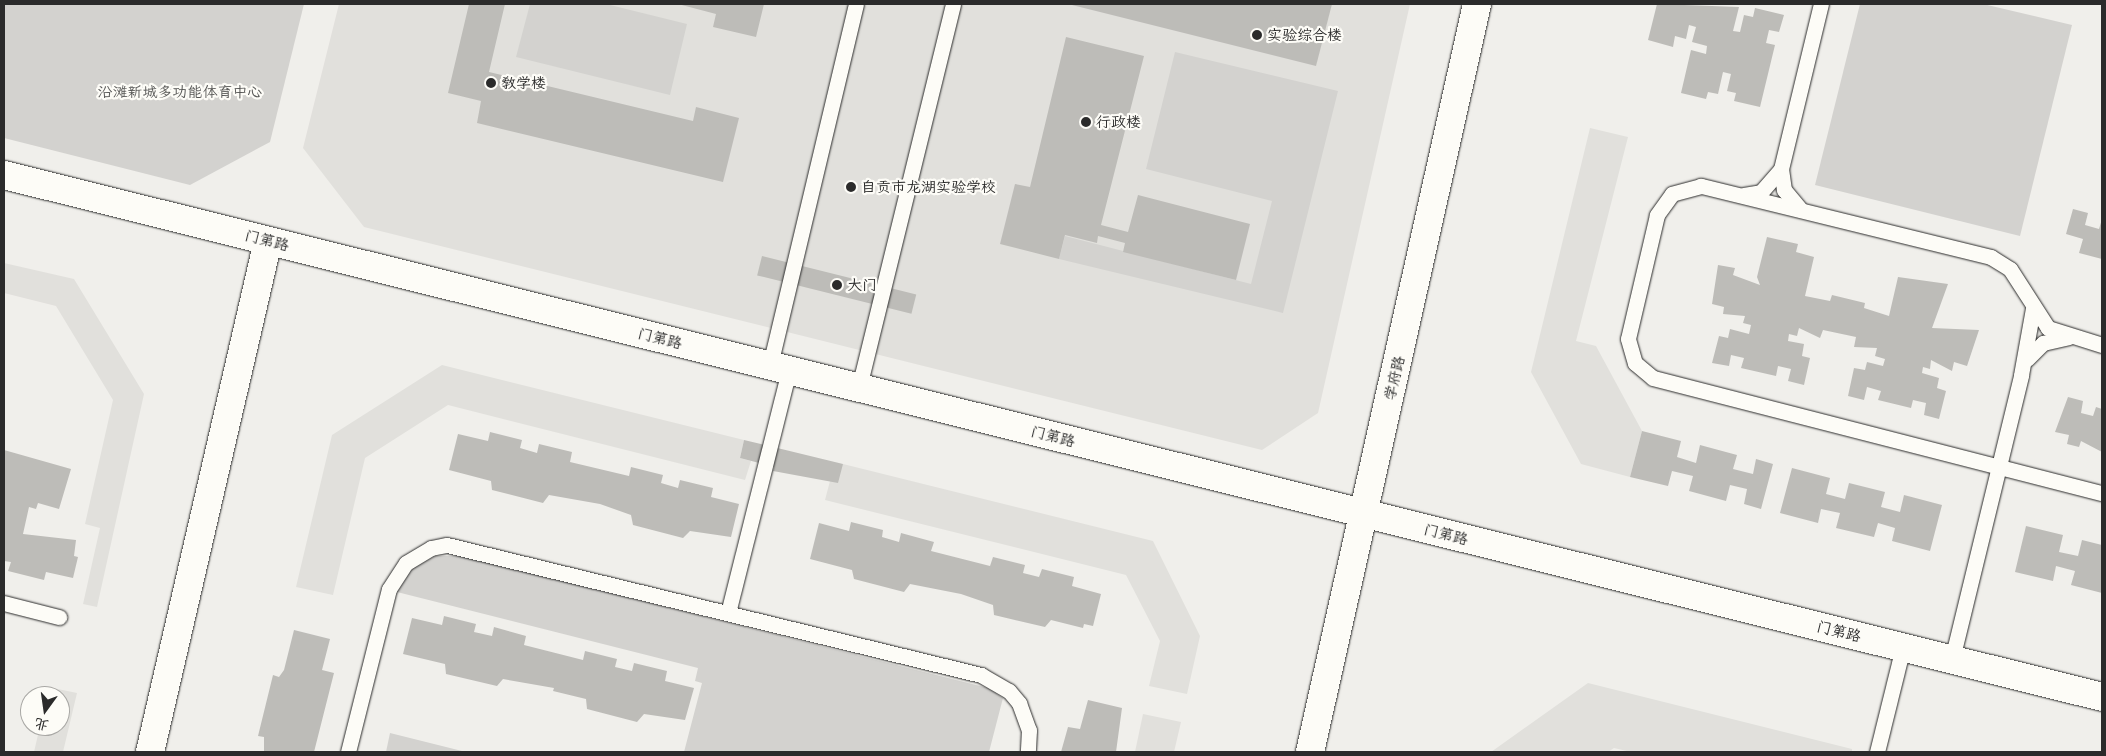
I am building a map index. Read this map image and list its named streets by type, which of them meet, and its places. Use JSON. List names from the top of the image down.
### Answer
{
  "streets": {
    "street": ["门第路", "学府路"]
  },
  "crossings": [
    ["门第路", "学府路"]
  ],
  "parks": ["沿滩新城多功能体育中心"],
  "places": [
    "实验综合楼",
    "教学楼",
    "行政楼",
    "自贡市龙湖实验学校",
    "大门"
  ],
  "north": "bottom"
}
